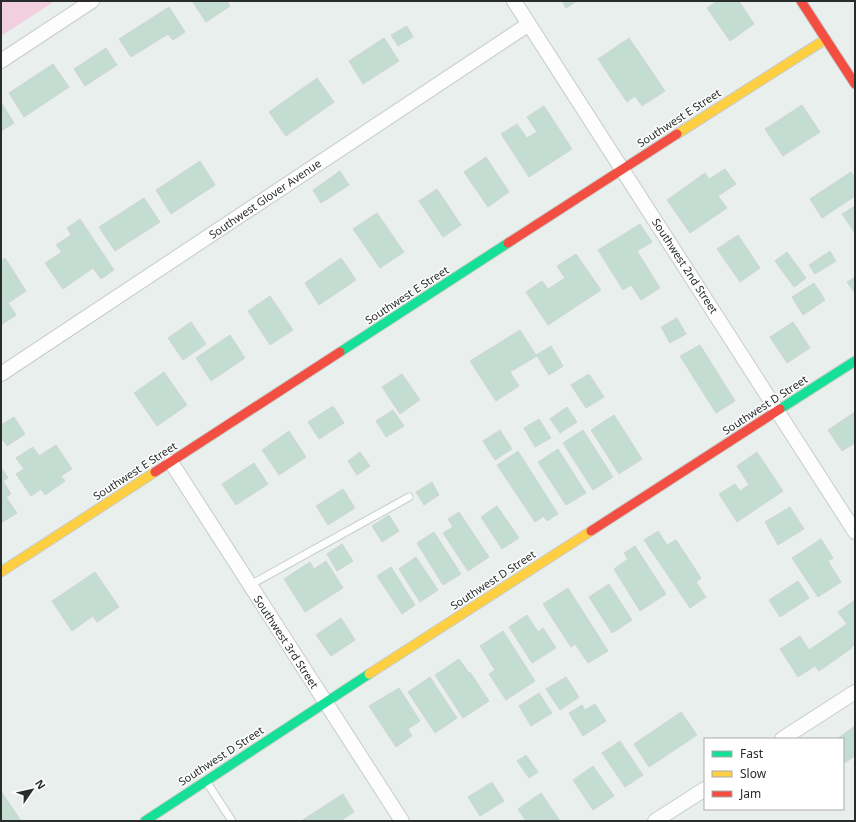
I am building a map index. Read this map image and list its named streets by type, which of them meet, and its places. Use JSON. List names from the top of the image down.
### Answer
{
  "streets": {
    "street": [
      "Southwest E Street",
      "Southwest Glover Avenue",
      "Southwest 2nd Street",
      "Southwest D Street",
      "Southwest 3rd Street"
    ]
  },
  "crossings": [
    ["Southwest E Street", "Southwest 2nd Street"],
    ["Southwest E Street", "Southwest 3rd Street"],
    ["Southwest Glover Avenue", "Southwest 2nd Street"],
    ["Southwest 2nd Street", "Southwest D Street"],
    ["Southwest D Street", "Southwest 3rd Street"]
  ],
  "legend": ["Fast", "Slow", "Jam"],
  "north": "top right"
}
